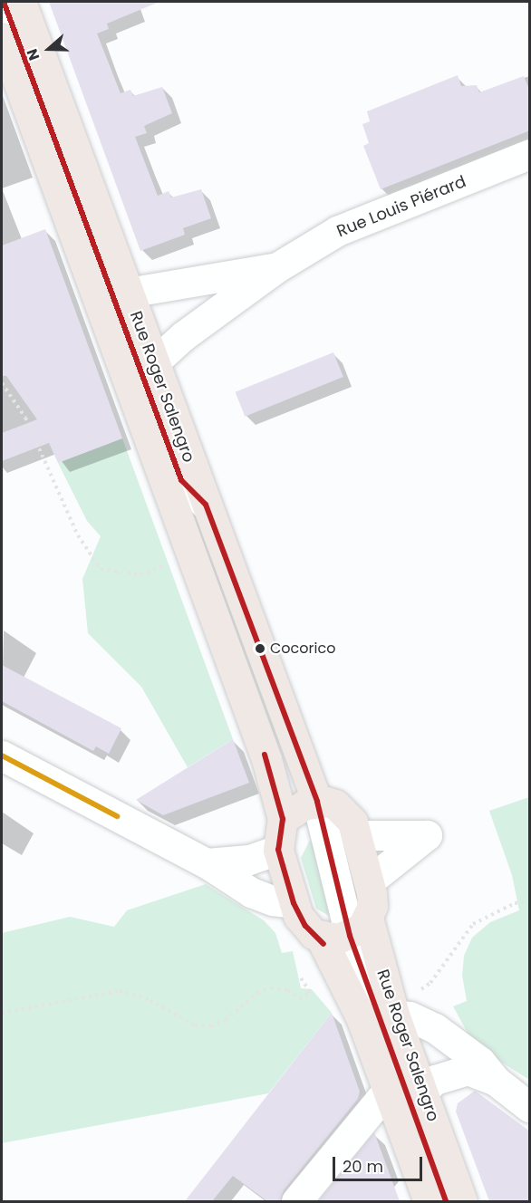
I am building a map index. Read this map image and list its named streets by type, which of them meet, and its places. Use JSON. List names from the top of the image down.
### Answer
{
  "streets": {
    "main road": ["Rue Roger Salengro"],
    "street": ["Rue Louis Piérard"]
  },
  "crossings": [
    ["Rue Louis Piérard", "Rue Roger Salengro"]
  ],
  "places": ["Cocorico"],
  "scale_bar": "20 m",
  "north": "left"
}
